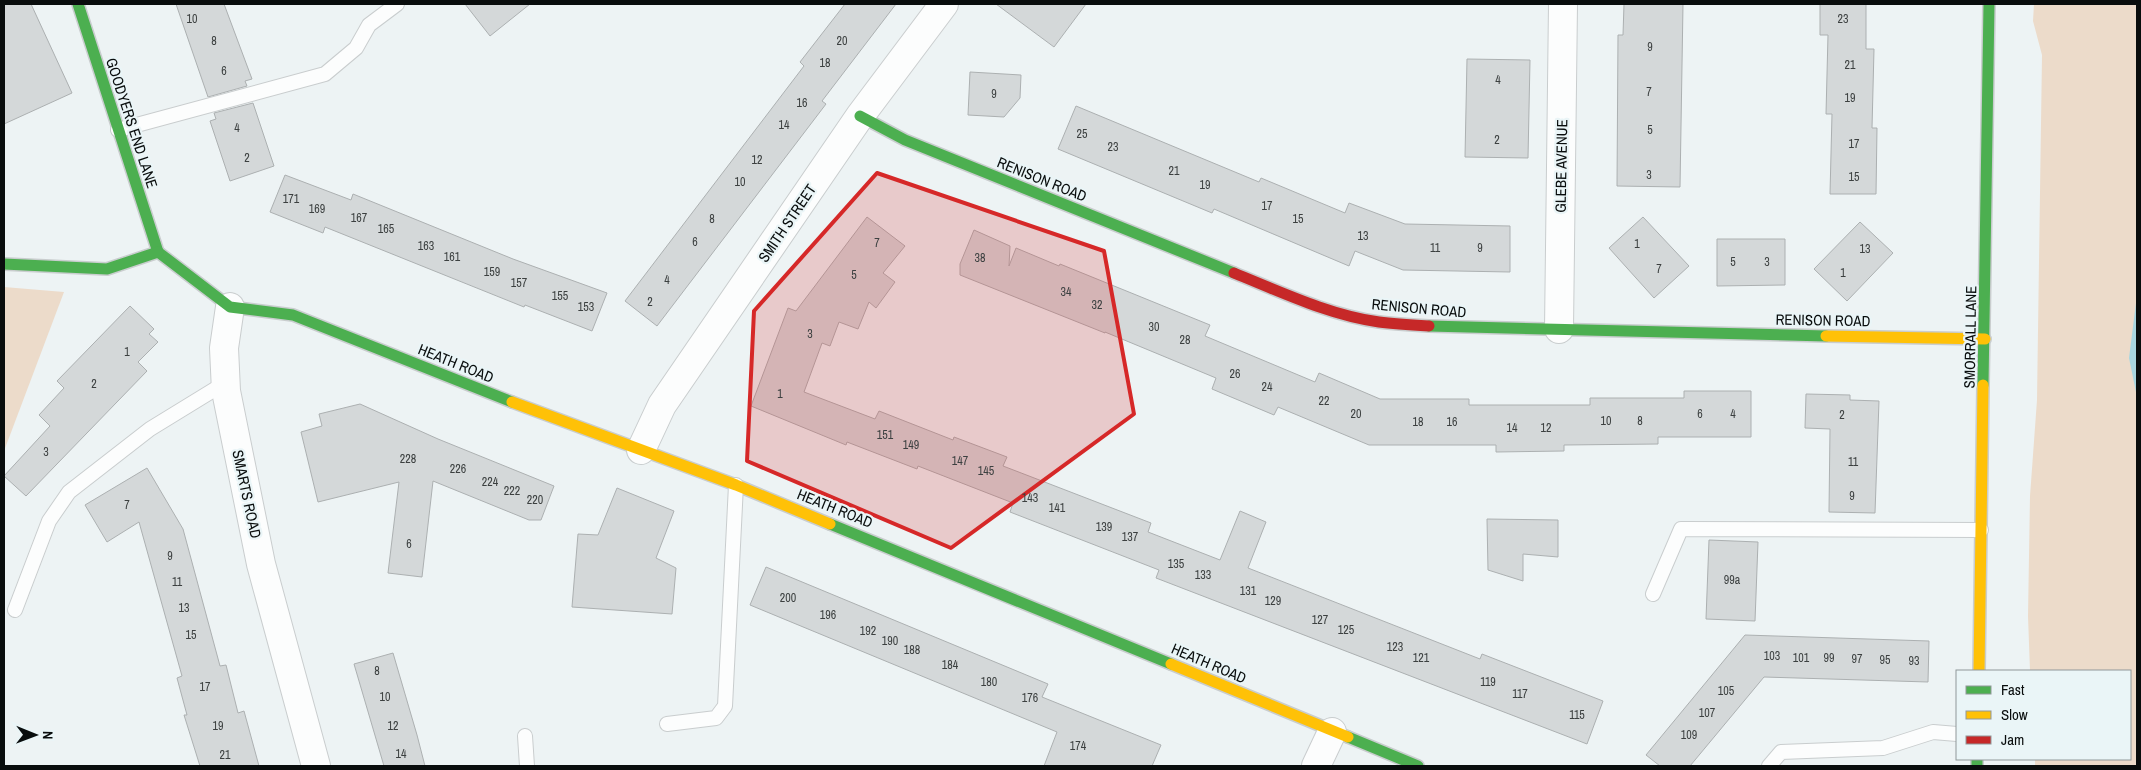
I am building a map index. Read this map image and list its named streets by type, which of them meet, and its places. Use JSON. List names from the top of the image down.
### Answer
{
  "streets": {
    "street": [
      "GOODYERS END LANE",
      "GLEBE AVENUE",
      "RENISON ROAD",
      "SMITH STREET",
      "SMORRALL LANE",
      "HEATH ROAD",
      "SMARTS ROAD"
    ]
  },
  "crossings": [
    ["GLEBE AVENUE", "RENISON ROAD"],
    ["RENISON ROAD", "SMITH STREET"],
    ["RENISON ROAD", "SMORRALL LANE"],
    ["SMITH STREET", "HEATH ROAD"],
    ["HEATH ROAD", "SMARTS ROAD"]
  ],
  "house_numbers": [
    "10",
    "23",
    "8",
    "20",
    "9",
    "18",
    "21",
    "6",
    "4",
    "7",
    "9",
    "19",
    "16",
    "14",
    "4",
    "5",
    "25",
    "2",
    "17",
    "23",
    "2",
    "12",
    "21",
    "3",
    "15",
    "10",
    "19",
    "171",
    "17",
    "169",
    "167",
    "8",
    "15",
    "165",
    "13",
    "6",
    "7",
    "1",
    "163",
    "11",
    "9",
    "13",
    "161",
    "38",
    "5",
    "3",
    "7",
    "159",
    "1",
    "5",
    "4",
    "157",
    "34",
    "155",
    "2",
    "32",
    "153",
    "30",
    "3",
    "28",
    "1",
    "26",
    "2",
    "24",
    "1",
    "22",
    "20",
    "6",
    "4",
    "2",
    "10",
    "8",
    "18",
    "16",
    "14",
    "12",
    "151",
    "149",
    "3",
    "228",
    "147",
    "11",
    "226",
    "145",
    "224",
    "222",
    "9",
    "143",
    "220",
    "7",
    "141",
    "139",
    "137",
    "6",
    "9",
    "135",
    "133",
    "99a",
    "11",
    "131",
    "200",
    "129",
    "13",
    "196",
    "127",
    "125",
    "192",
    "15",
    "190",
    "123",
    "188",
    "103",
    "121",
    "101",
    "99",
    "97",
    "95",
    "93",
    "184",
    "8",
    "180",
    "119",
    "17",
    "105",
    "117",
    "10",
    "176",
    "107",
    "115",
    "19",
    "12",
    "109",
    "174",
    "14",
    "21"
  ],
  "legend": ["Fast", "Slow", "Jam"],
  "north": "right"
}
